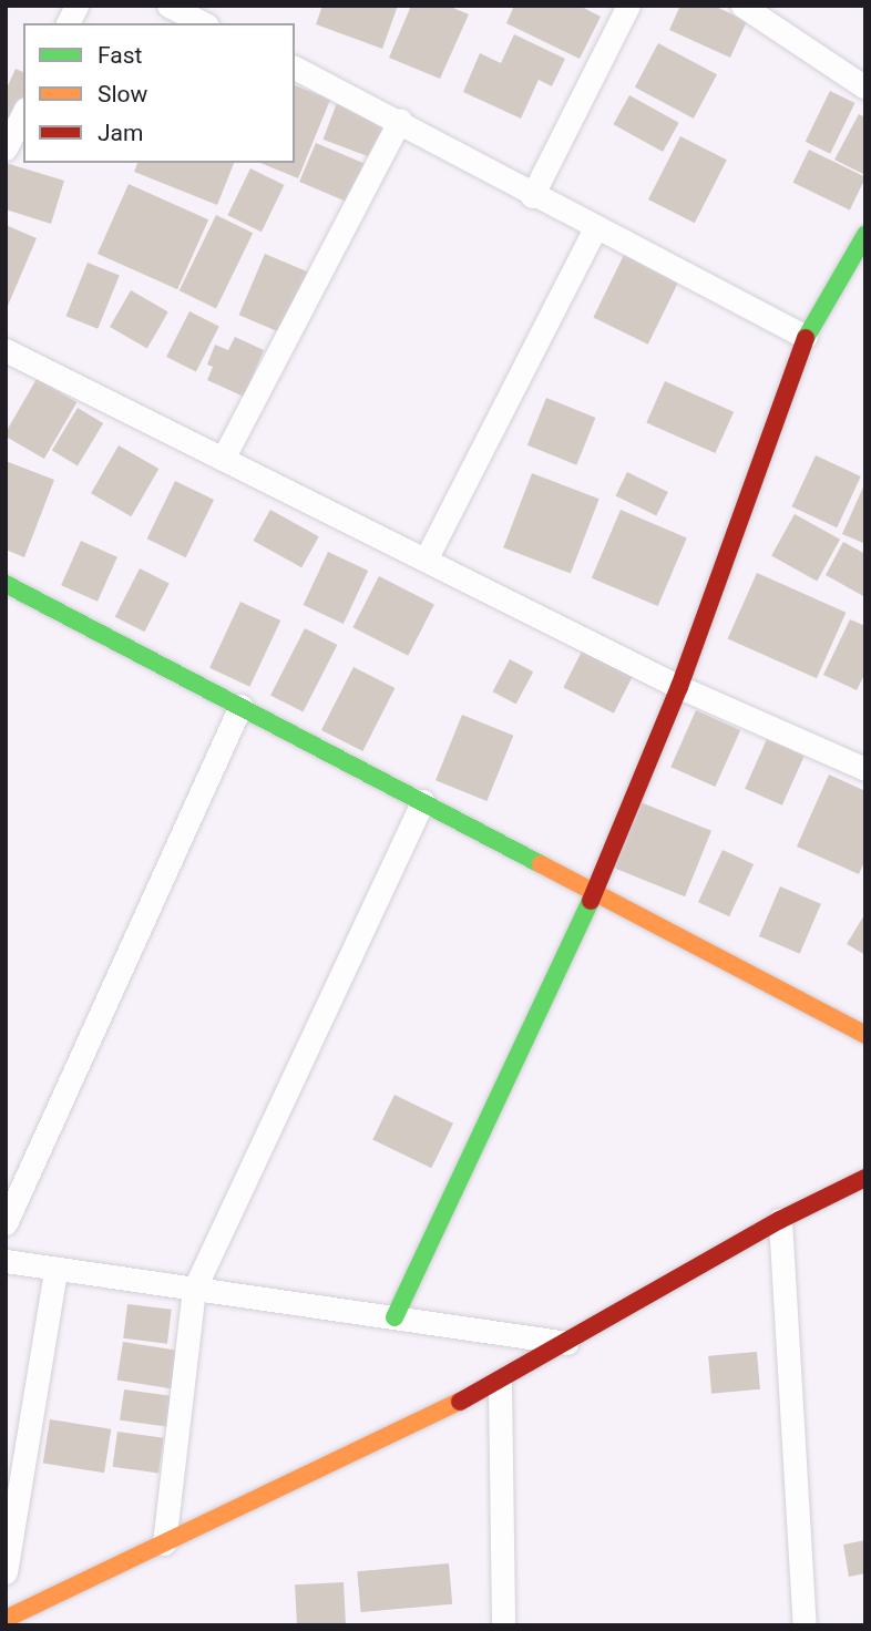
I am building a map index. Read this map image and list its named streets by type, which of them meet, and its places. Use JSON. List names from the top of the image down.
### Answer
{
  "legend": ["Fast", "Slow", "Jam"]
}
